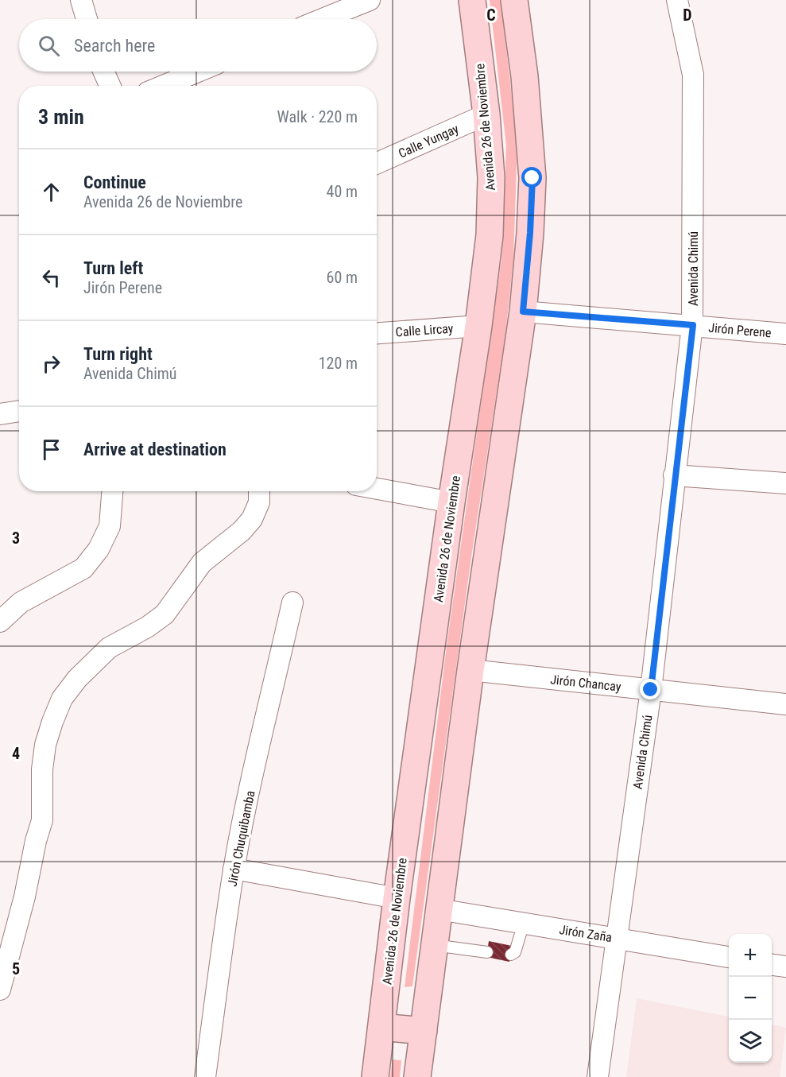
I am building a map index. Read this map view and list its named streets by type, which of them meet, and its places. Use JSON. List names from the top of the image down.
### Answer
{
  "streets": {
    "main road": ["Avenida 26 de Noviembre"],
    "street": [
      "Calle Yungay",
      "Avenida Chimú",
      "Calle Lircay",
      "Jirón Perene",
      "Jirón Chancay",
      "Jirón Chuquibamba",
      "Jirón Zaña"
    ]
  },
  "crossings": [
    ["Avenida 26 de Noviembre", "Calle Yungay"],
    ["Avenida 26 de Noviembre", "Calle Lircay"],
    ["Avenida Chimú", "Jirón Perene"],
    ["Avenida Chimú", "Jirón Chancay"],
    ["Avenida Chimú", "Jirón Zaña"]
  ],
  "page": {
    "search": "Search here",
    "heading": ["3 min", "Walk · 220 m"],
    "list": [
      ["Continue", "Avenida 26 de Noviembre", "40 m"],
      ["Turn left", "Jirón Perene", "60 m"],
      ["Turn right", "Avenida Chimú", "120 m"],
      "Arrive at destination"
    ],
    "map_buttons": ["+", "−"]
  },
  "grid": {
    "columns": ["C", "D"],
    "rows": ["3", "4", "5"]
  }
}
